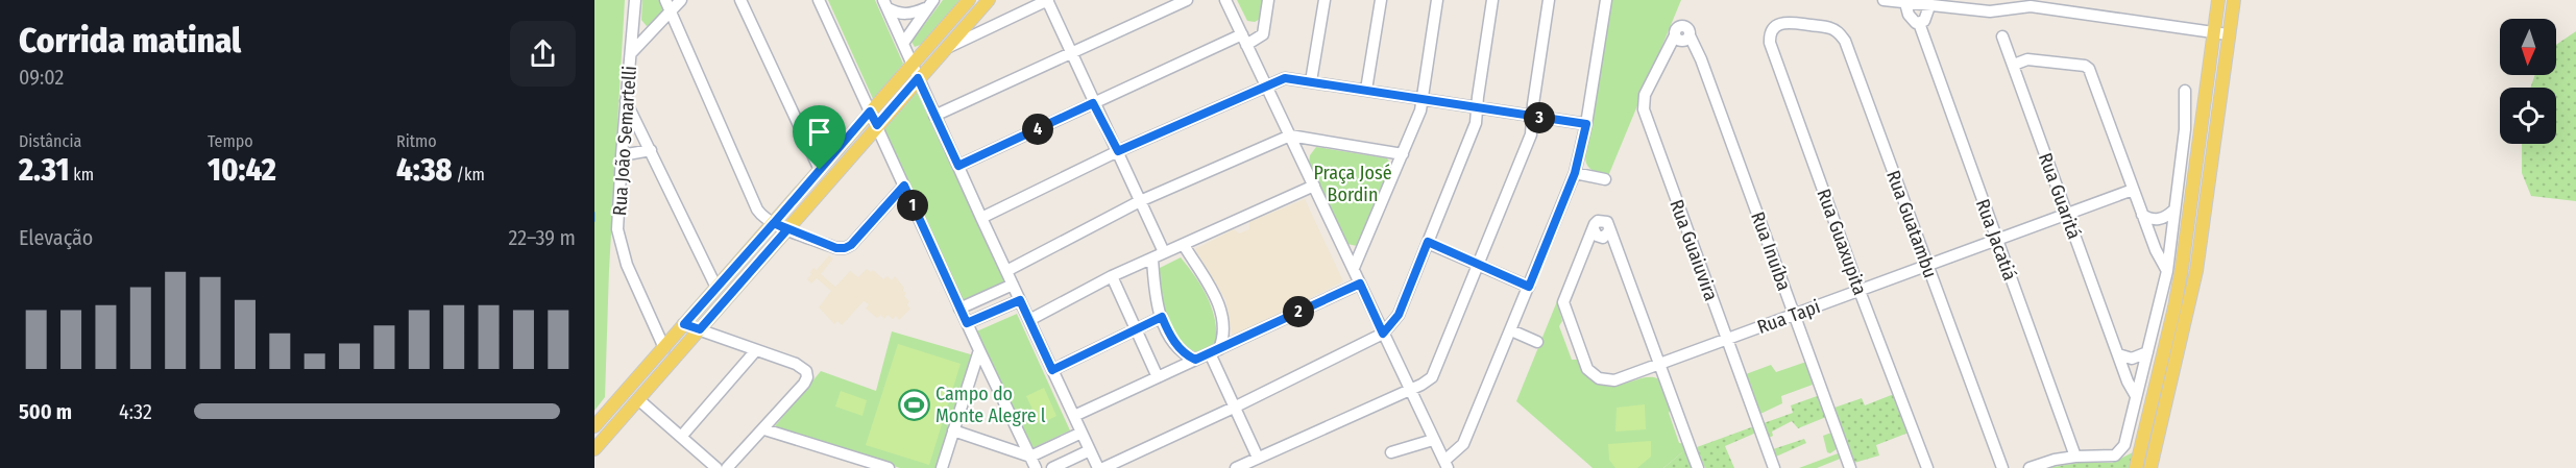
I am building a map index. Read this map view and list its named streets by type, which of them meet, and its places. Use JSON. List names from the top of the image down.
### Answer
{
  "streets": {
    "street": [
      "Rua João Semartelli",
      "Rua Guaritá",
      "Rua Guatambu",
      "Rua Jacatiá",
      "Rua Guaxupita",
      "Rua Guaiuvira",
      "Rua Inuíba",
      "Rua Tapi"
    ]
  },
  "crossings": [
    ["Rua Guaritá", "Rua Tapi"],
    ["Rua Guatambu", "Rua Guaxupita"],
    ["Rua Guatambu", "Rua Tapi"],
    ["Rua Jacatiá", "Rua Tapi"],
    ["Rua Guaxupita", "Rua Tapi"],
    ["Rua Guaiuvira", "Rua Inuíba"],
    ["Rua Guaiuvira", "Rua Tapi"],
    ["Rua Inuíba", "Rua Tapi"]
  ],
  "parks": ["Praça José Bordin"],
  "places": {
    "sports": ["Campo do Monte Alegre l"]
  },
  "north": "bottom",
  "page": {
    "heading": ["Corrida matinal", "09:02"],
    "pins": [
      "3",
      "4",
      "1",
      "2"
    ],
    "stats": [
      ["Distância", "2.31 km"],
      ["Tempo", "10:42"],
      ["Ritmo", "4:38 /km"]
    ],
    "chart": ["Elevação", "22–39 m"],
    "list": [
      {
        "name": "500 m",
        "note": "4:32"
      }
    ]
  }
}
